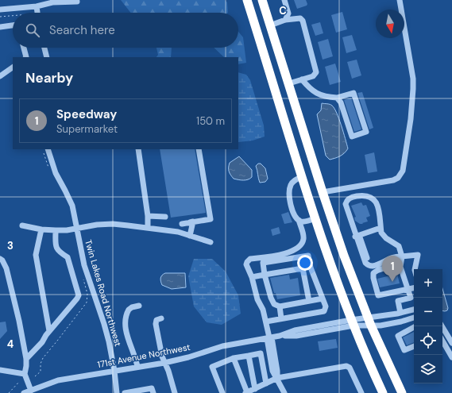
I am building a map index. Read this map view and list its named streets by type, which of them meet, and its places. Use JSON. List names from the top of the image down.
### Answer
{
  "streets": {
    "street": ["Twin Lakes Road Northwest", "171st Avenue Northwest"]
  },
  "crossings": [
    ["Twin Lakes Road Northwest", "171st Avenue Northwest"]
  ],
  "north": "bottom",
  "page": {
    "search": "Search here",
    "heading": "Nearby",
    "list": [
      {
        "mark": "1",
        "name": "Speedway",
        "note": "Supermarket",
        "value": "150 m"
      }
    ],
    "pins": "1",
    "map_buttons": ["+", "−"]
  },
  "grid": {
    "columns": ["C"],
    "rows": ["3", "4"]
  }
}
